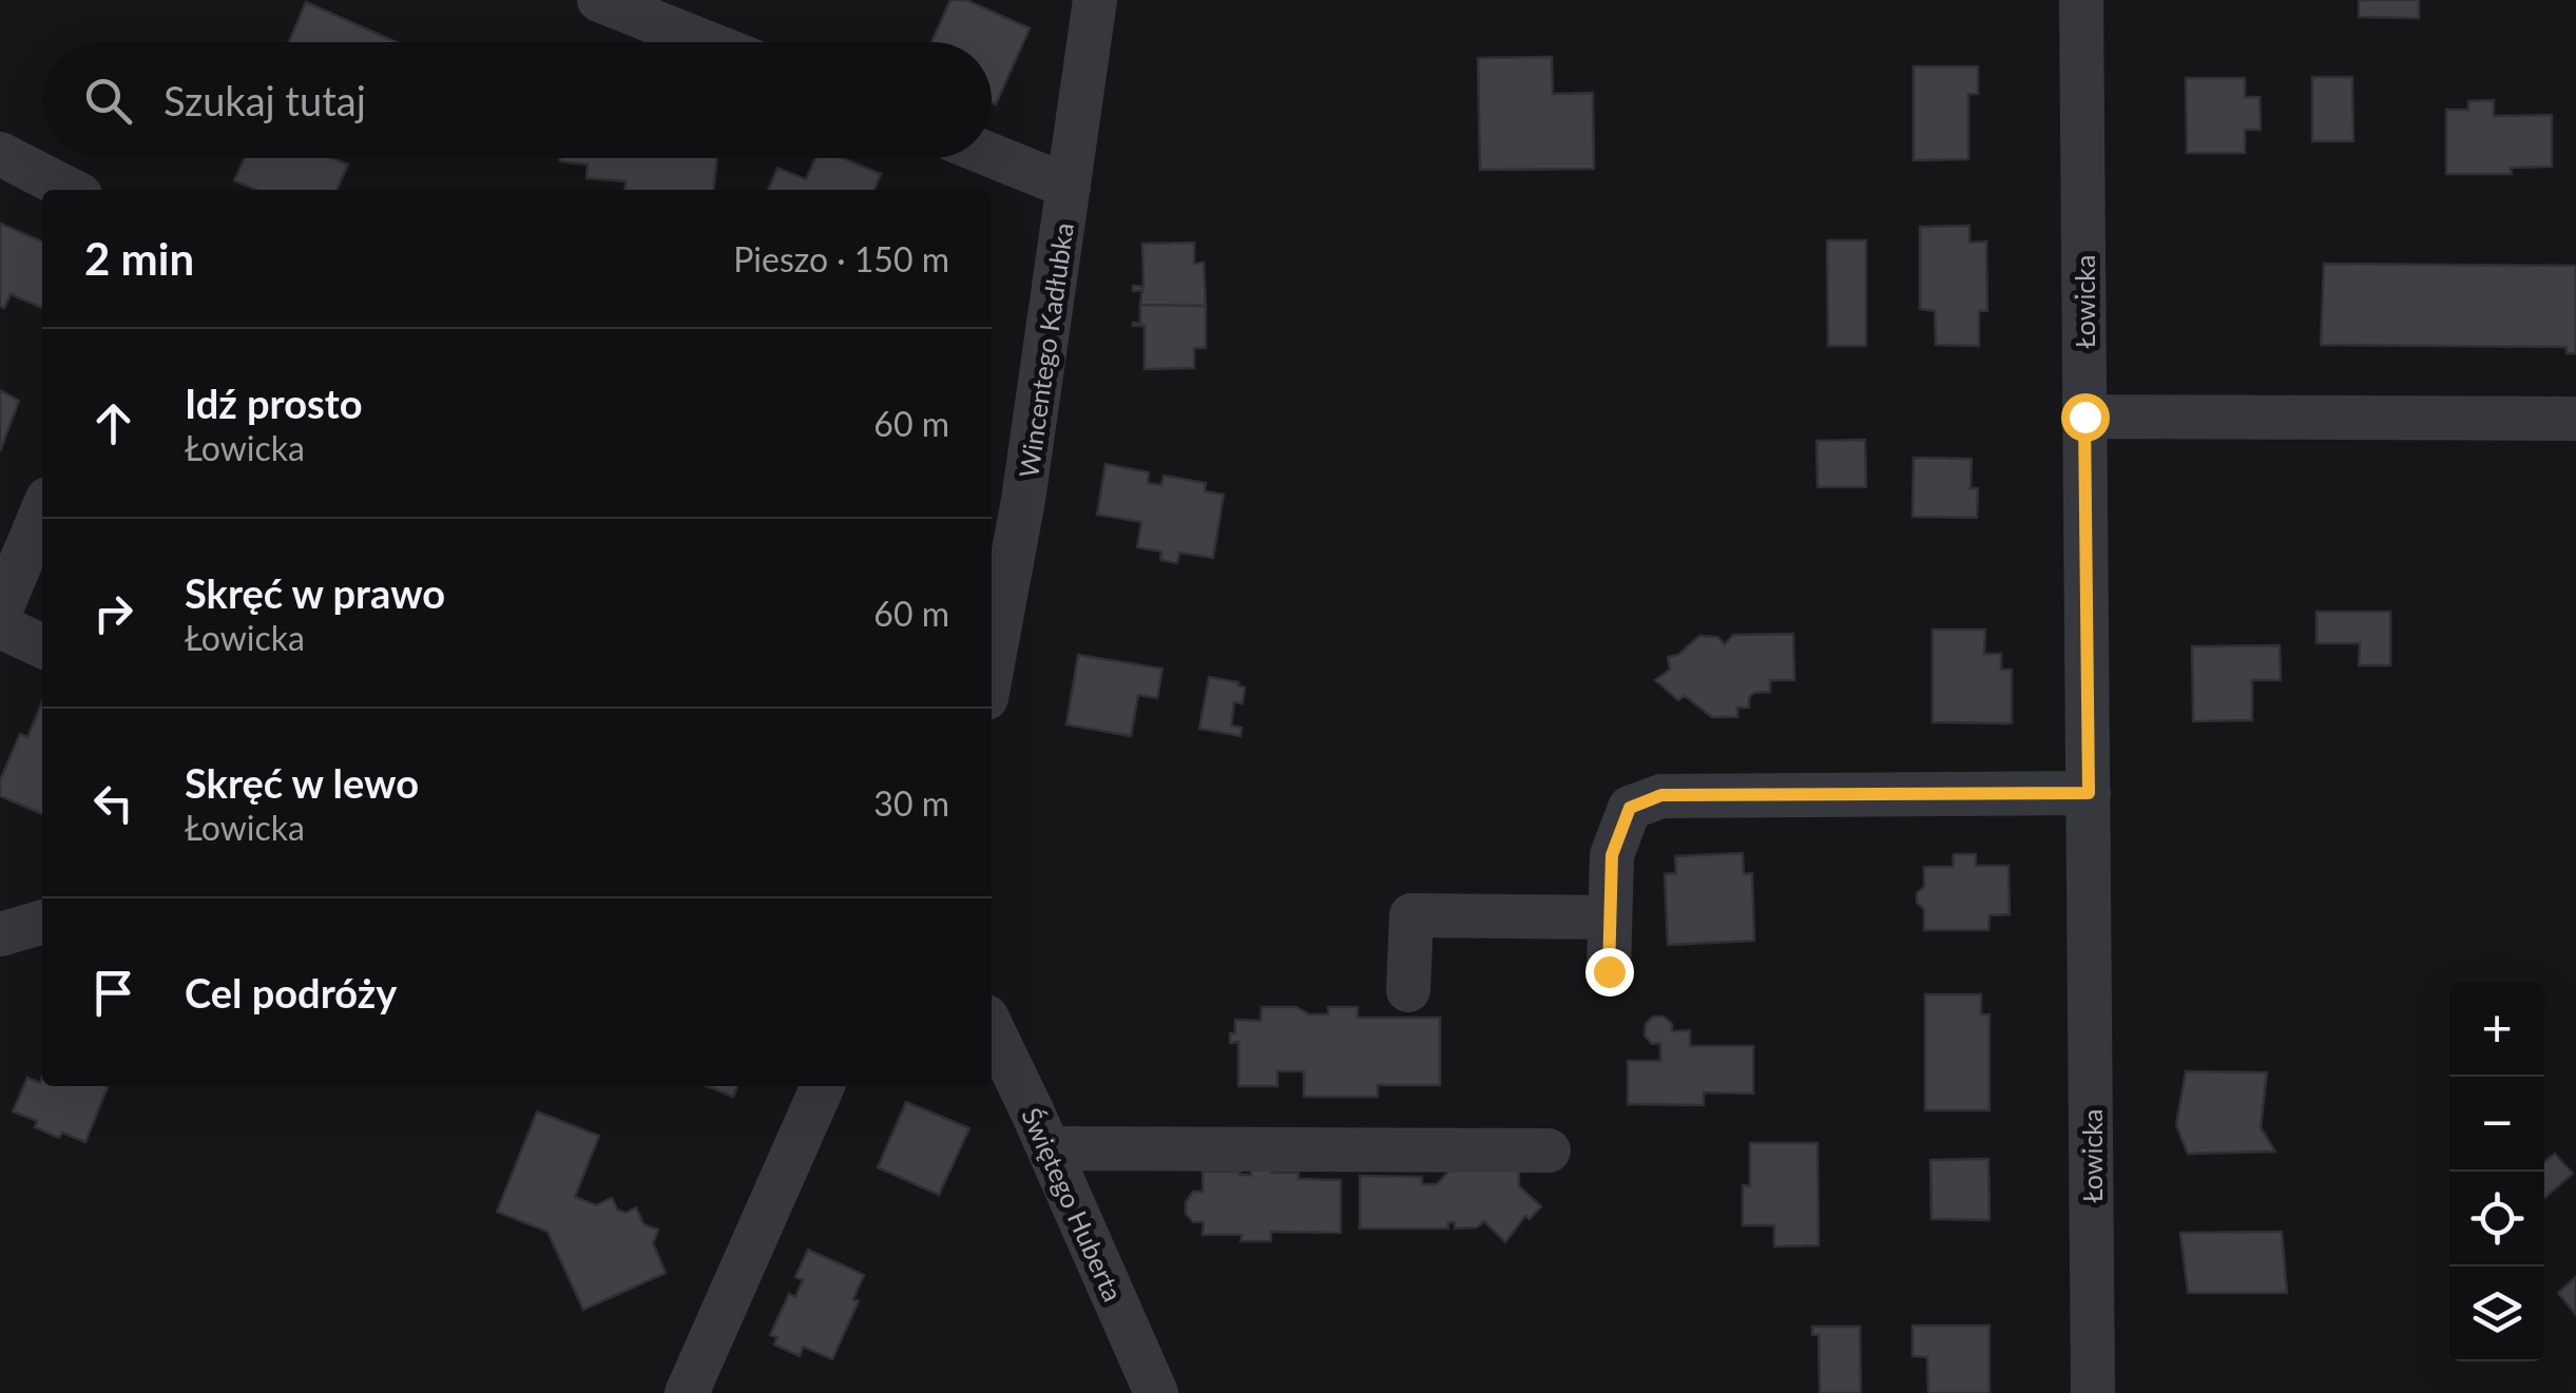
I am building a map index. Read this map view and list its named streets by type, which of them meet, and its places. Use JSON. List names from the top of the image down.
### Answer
{
  "streets": {
    "street": ["Łowicka", "Wincentego Kadłubka", "Świętego Huberta"]
  },
  "page": {
    "search": "Szukaj tutaj",
    "heading": ["2 min", "Pieszo · 150 m"],
    "list": [
      ["Idź prosto", "Łowicka", "60 m"],
      ["Skręć w prawo", "Łowicka", "60 m"],
      ["Skręć w lewo", "Łowicka", "30 m"],
      "Cel podróży"
    ],
    "map_buttons": ["+", "−"]
  }
}
